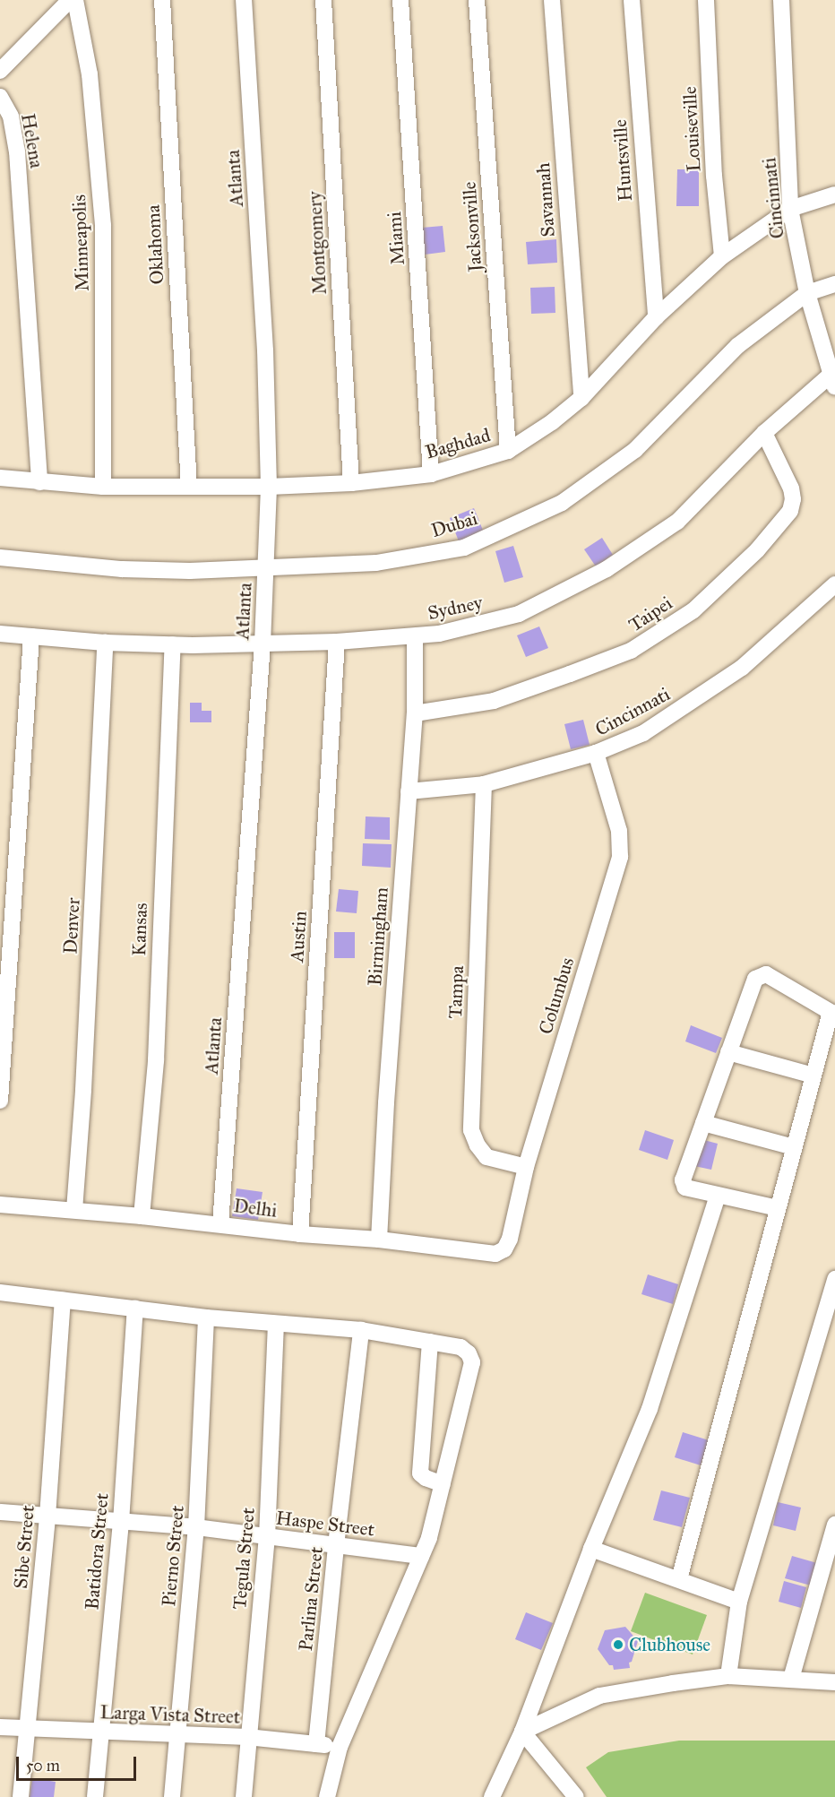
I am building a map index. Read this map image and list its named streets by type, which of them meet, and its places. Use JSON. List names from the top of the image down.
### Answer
{
  "streets": {
    "street": [
      "Louiseville",
      "Helena",
      "Huntsville",
      "Atlanta",
      "Cincinnati",
      "Savannah",
      "Jacksonville",
      "Miami",
      "Minneapolis",
      "Montgomery",
      "Oklahoma",
      "Baghdad",
      "Dubai",
      "Sydney",
      "Taipei",
      "Denver",
      "Kansas",
      "Austin",
      "Birmingham",
      "Tampa",
      "Columbus",
      "Delhi",
      "Haspe Street",
      "Sibe Street",
      "Batidora Street",
      "Pierno Street",
      "Tegula Street",
      "Parlina Street",
      "Larga Vista Street"
    ]
  },
  "crossings": [
    ["Louiseville", "Baghdad"],
    ["Helena", "Baghdad"],
    ["Huntsville", "Baghdad"],
    ["Atlanta", "Baghdad"],
    ["Atlanta", "Dubai"],
    ["Atlanta", "Sydney"],
    ["Atlanta", "Delhi"],
    ["Cincinnati", "Baghdad"],
    ["Cincinnati", "Dubai"],
    ["Cincinnati", "Sydney"],
    ["Cincinnati", "Birmingham"],
    ["Cincinnati", "Tampa"],
    ["Cincinnati", "Columbus"],
    ["Savannah", "Baghdad"],
    ["Jacksonville", "Baghdad"],
    ["Miami", "Baghdad"],
    ["Minneapolis", "Baghdad"],
    ["Montgomery", "Baghdad"],
    ["Oklahoma", "Baghdad"],
    ["Sydney", "Taipei"],
    ["Sydney", "Denver"],
    ["Sydney", "Kansas"],
    ["Sydney", "Austin"],
    ["Sydney", "Birmingham"],
    ["Taipei", "Birmingham"],
    ["Denver", "Delhi"],
    ["Kansas", "Delhi"],
    ["Austin", "Delhi"],
    ["Birmingham", "Delhi"],
    ["Tampa", "Columbus"],
    ["Columbus", "Delhi"],
    ["Haspe Street", "Sibe Street"],
    ["Haspe Street", "Batidora Street"],
    ["Haspe Street", "Pierno Street"],
    ["Haspe Street", "Tegula Street"],
    ["Haspe Street", "Parlina Street"],
    ["Sibe Street", "Larga Vista Street"],
    ["Batidora Street", "Larga Vista Street"],
    ["Pierno Street", "Larga Vista Street"],
    ["Tegula Street", "Larga Vista Street"],
    ["Parlina Street", "Larga Vista Street"]
  ],
  "places": ["Clubhouse"],
  "scale_bar": "50 m"
}
